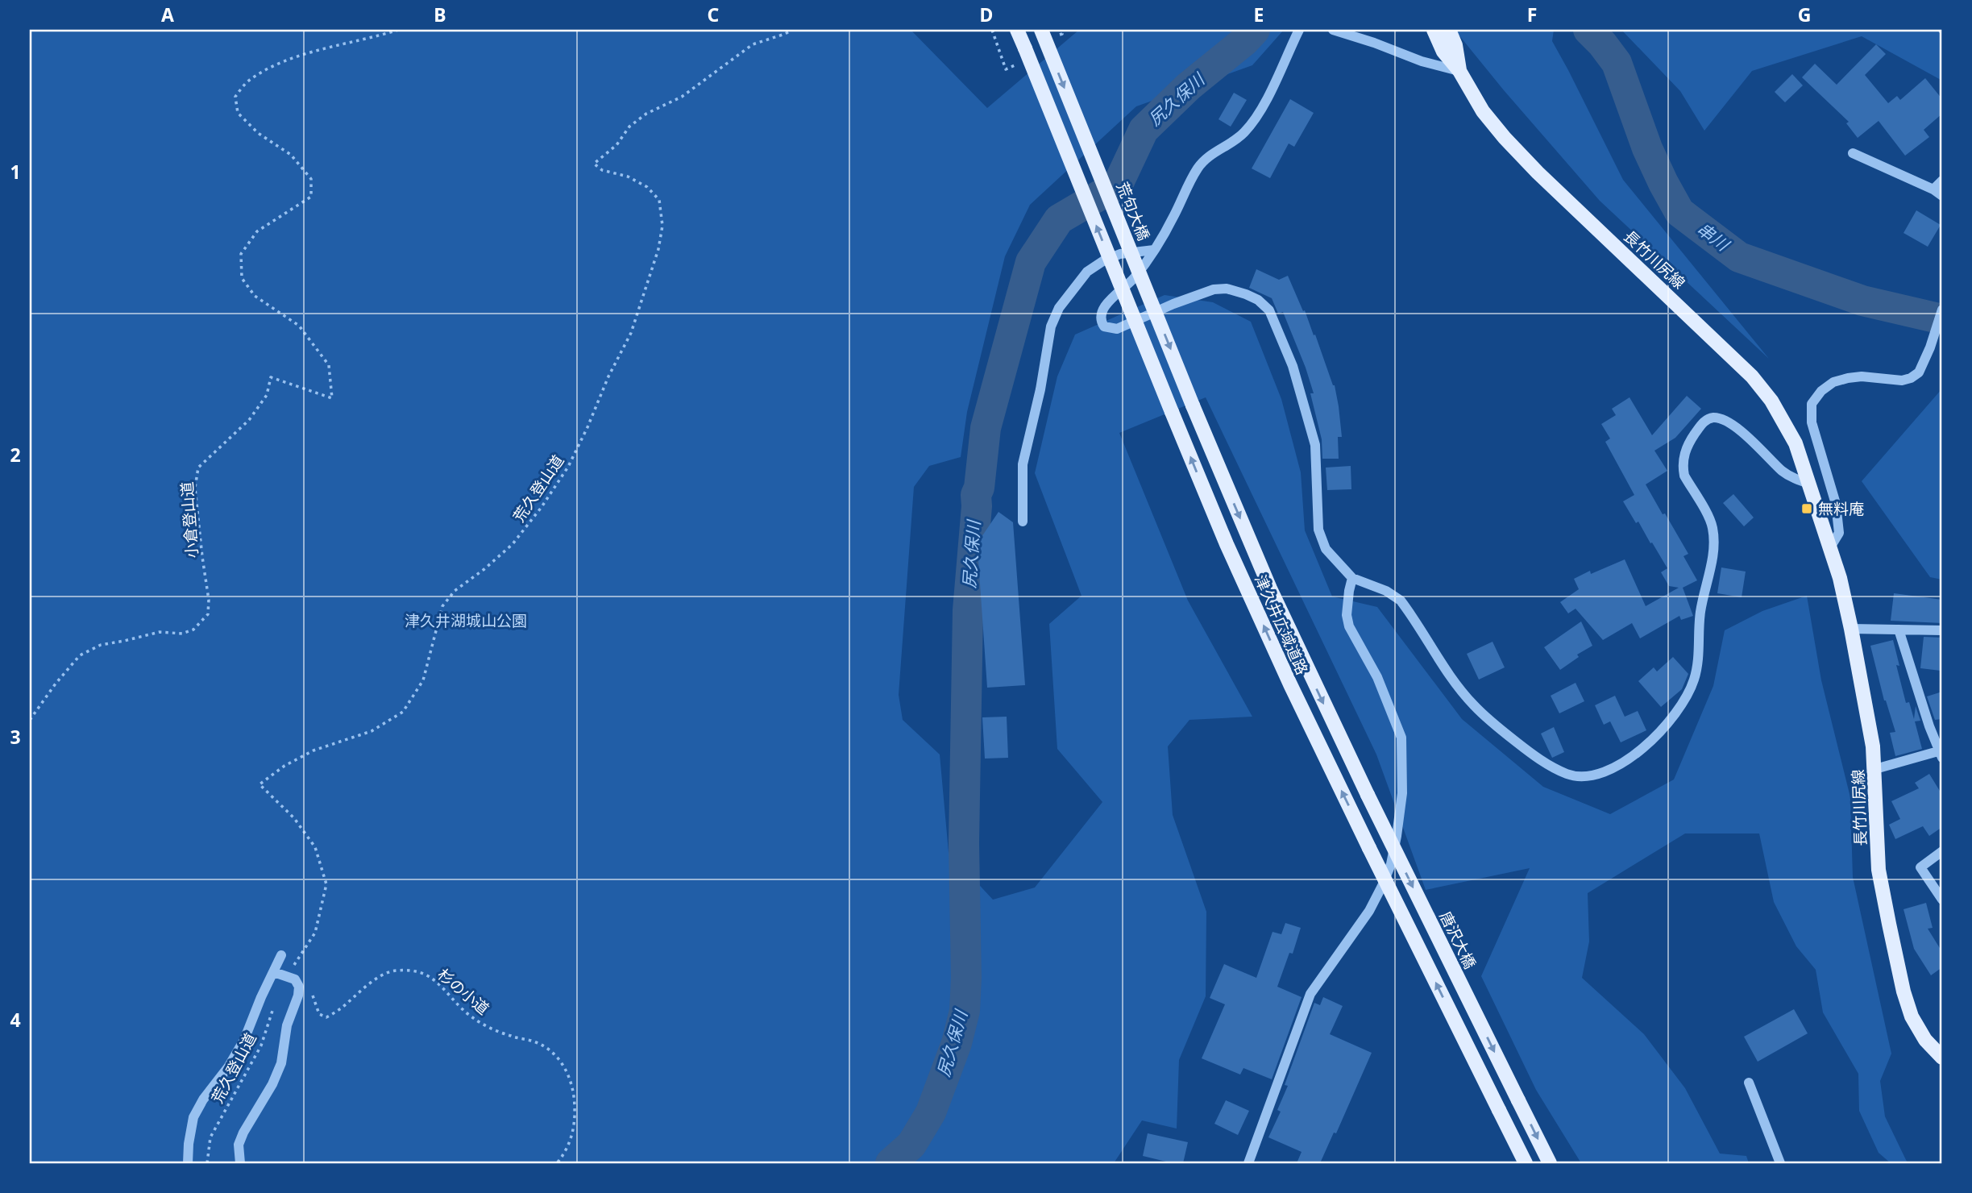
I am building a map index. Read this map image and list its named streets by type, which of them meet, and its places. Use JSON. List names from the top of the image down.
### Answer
{
  "streets": {
    "main road": [
      "荒句大橋",
      "長竹川尻線",
      "津久井広域道路",
      "唐沢大橋"
    ],
    "path": ["荒久登山道", "小倉登山道", "杉の小道"]
  },
  "crossings": [
    ["荒句大橋", "津久井広域道路"],
    ["津久井広域道路", "唐沢大橋"]
  ],
  "one_way": ["荒句大橋", "唐沢大橋"],
  "water": ["尻久保川", "串川"],
  "parks": ["津久井湖城山公園"],
  "places": {
    "transit": ["無料庵"]
  },
  "grid": {
    "columns": [
      "A",
      "B",
      "C",
      "D",
      "E",
      "F",
      "G"
    ],
    "rows": [
      "1",
      "2",
      "3",
      "4"
    ]
  }
}
